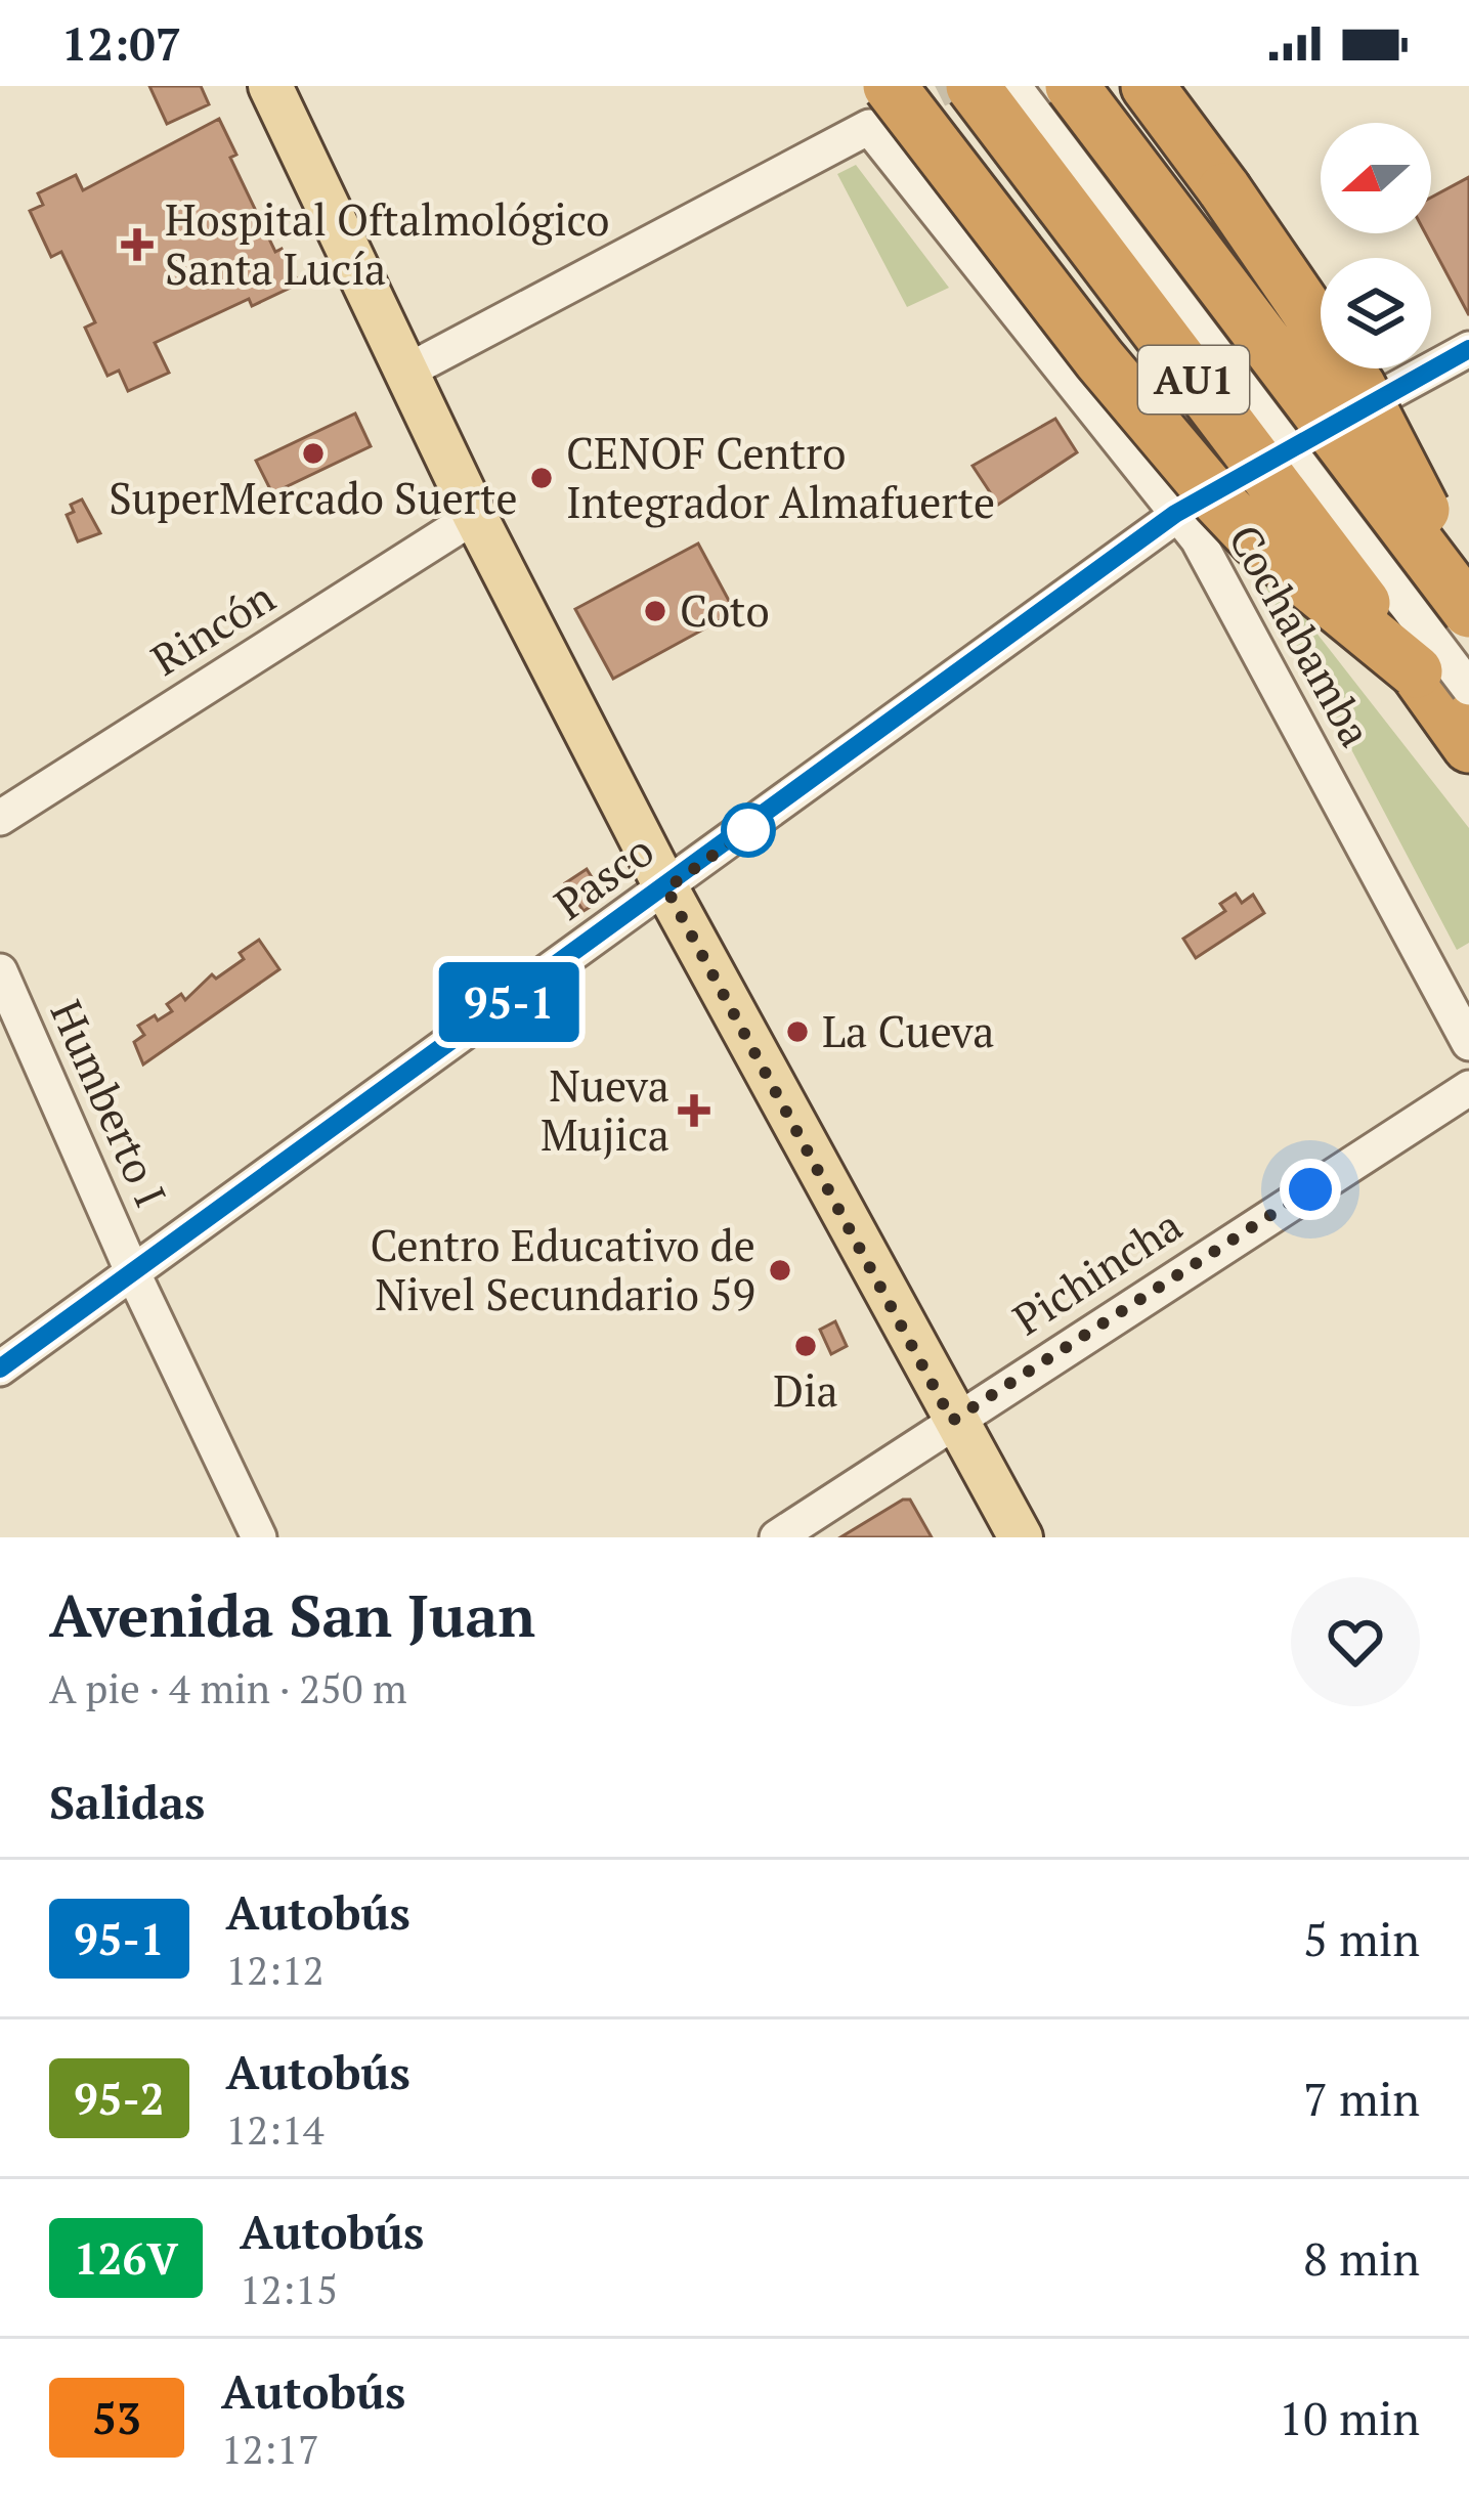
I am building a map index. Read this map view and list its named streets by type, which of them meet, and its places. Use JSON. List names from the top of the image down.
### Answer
{
  "streets": {
    "highway": ["AU1"],
    "street": [
      "Rincón",
      "Cochabamba",
      "Pasco",
      "Humberto I",
      "Pichincha"
    ]
  },
  "crossings": [
    ["Cochabamba", "Pasco"],
    ["Pasco", "Humberto I"]
  ],
  "places": {
    "health": ["Hospital Oftalmológico Santa Lucía", "Nueva Mujica"],
    "other": [
      "SuperMercado Suerte",
      "CENOF Centro Integrador Almafuerte",
      "Coto",
      "La Cueva",
      "Centro Educativo de Nivel Secundario 59",
      "Dia"
    ]
  },
  "lines": ["bus line 95-1"],
  "north": "left",
  "page": {
    "status": "12:07",
    "on_map": "95-1",
    "heading": [
      ["Avenida San Juan", "A pie · 4 min · 250 m"],
      "Salidas"
    ],
    "list": [
      {
        "mark": "95-1",
        "name": "Autobús",
        "note": "12:12",
        "value": "5 min"
      },
      {
        "mark": "95-2",
        "name": "Autobús",
        "note": "12:14",
        "value": "7 min"
      },
      {
        "mark": "126V",
        "name": "Autobús",
        "note": "12:15",
        "value": "8 min"
      },
      {
        "mark": "53",
        "name": "Autobús",
        "note": "12:17",
        "value": "10 min"
      }
    ]
  }
}
